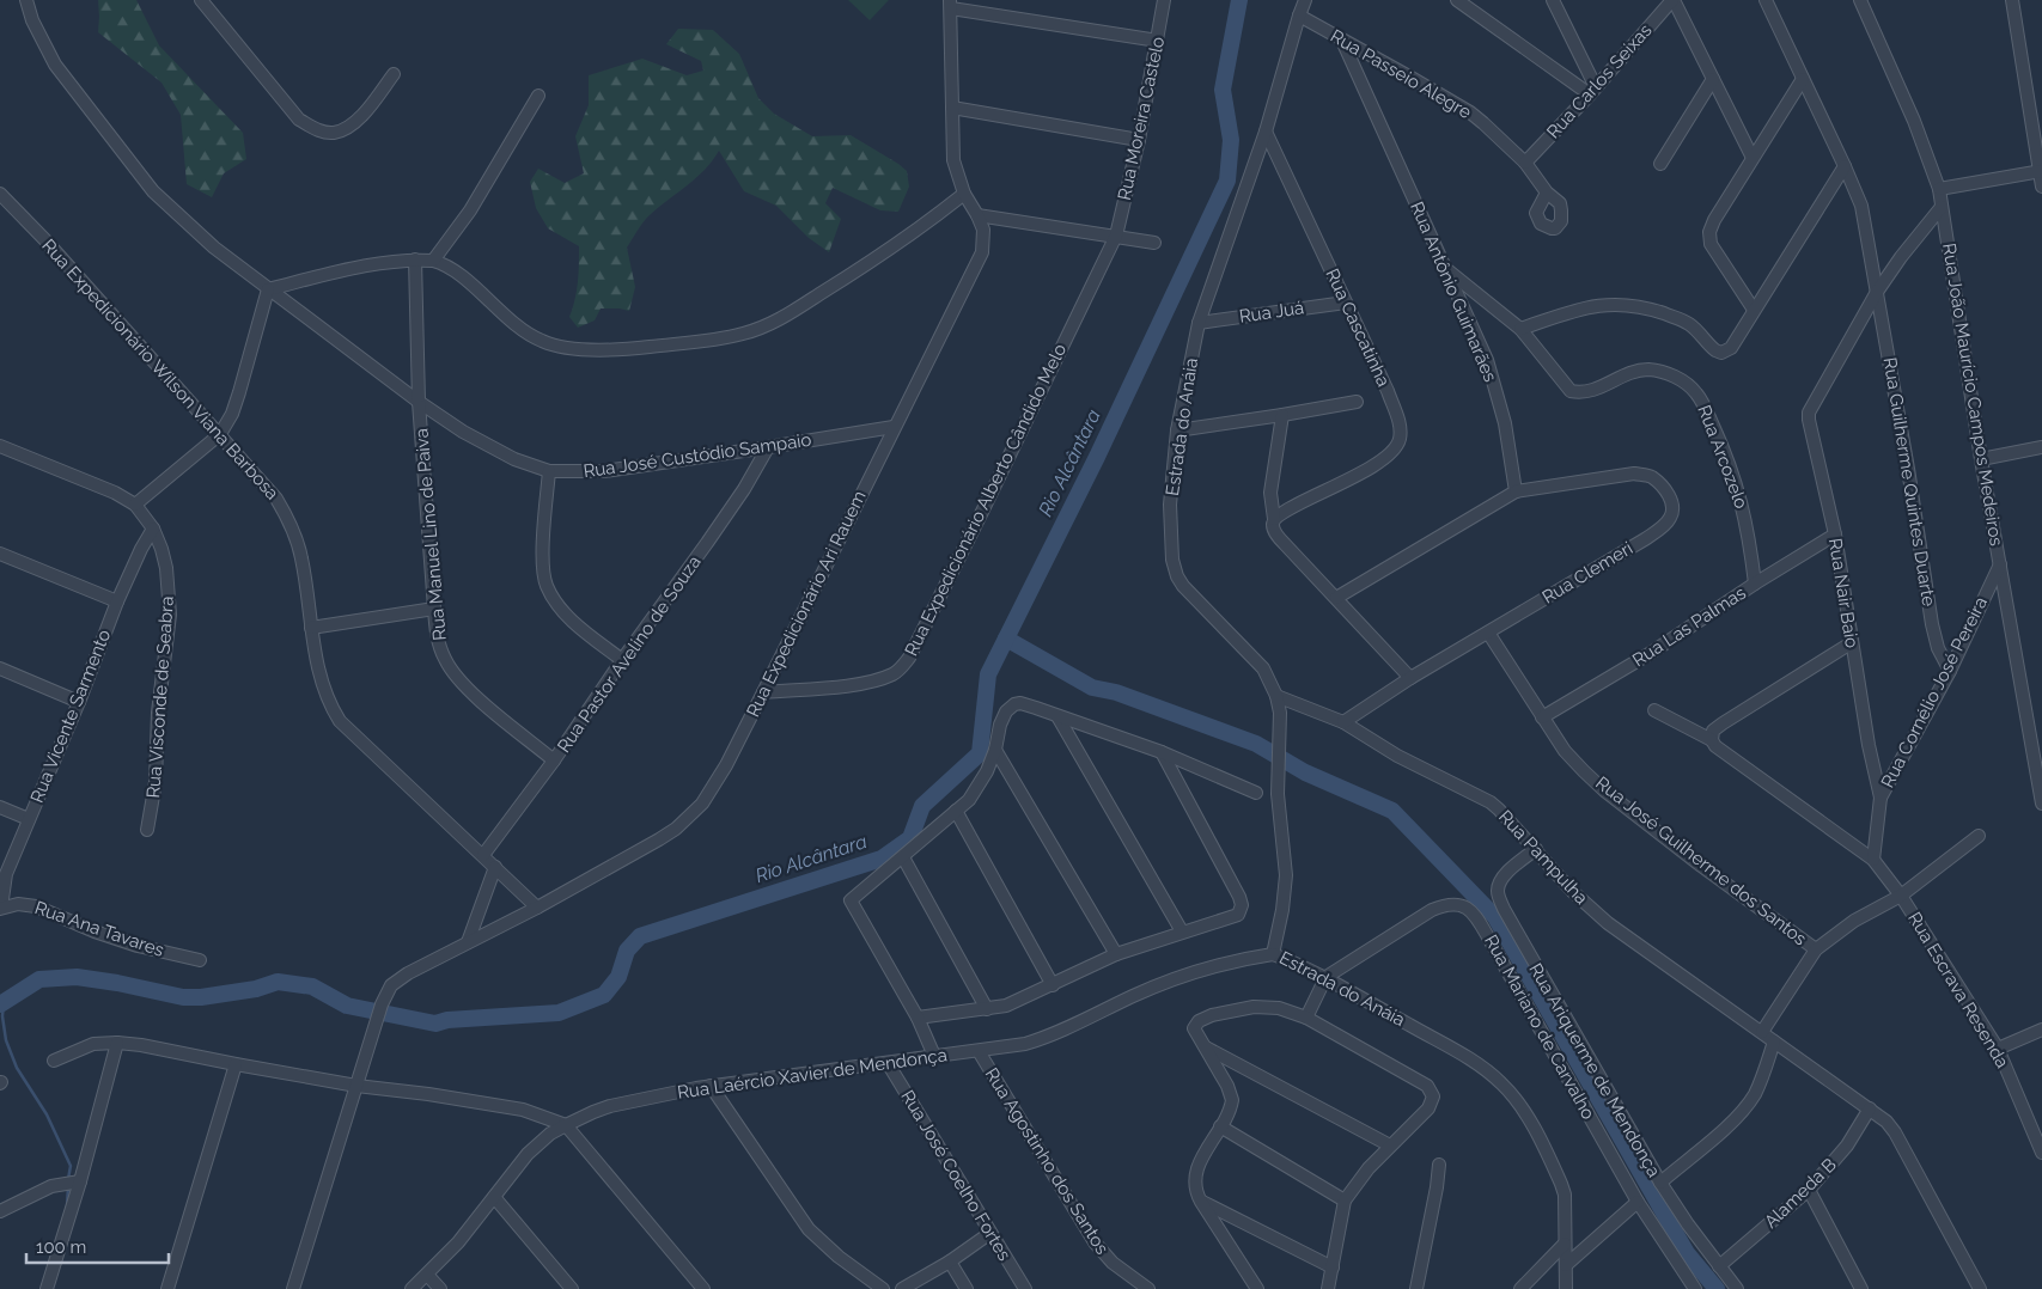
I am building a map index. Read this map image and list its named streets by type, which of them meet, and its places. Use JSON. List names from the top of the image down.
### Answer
{
  "streets": {
    "street": [
      "Rua Passeio Alegre",
      "Rua Carlos Seixas",
      "Rua Moreira Castelo",
      "Rua Antônio Guimarães",
      "Rua Juá",
      "Rua Cascatinha",
      "Rua Expedicionário Wilson Viana Barbosa",
      "Rua João Maurício Campos Medeiros",
      "Estrada do Anáia",
      "Rua José Custódio Sampaio",
      "Rua Arcozelo",
      "Rua Guilherme Quintes Duarte",
      "Rua Expedicionário Alberto Cândido Melo",
      "Rua Manuel Lino de Paiva",
      "Rua Clemeri",
      "Rua Nair Baio",
      "Rua Expedicionário Ari Rauem",
      "Rua Las Palmas",
      "Rua Pastor Avelino de Souza",
      "Rua Cornélio José Pereira",
      "Rua Visconde de Seabra",
      "Rua Vicente Sarmento",
      "Rua Pampulha",
      "Rua José Guilherme dos Santos",
      "Rua Ana Tavares",
      "Rua Escrava Resenda",
      "Rua Mariano de Carvalho",
      "Rua Ariquerme de Mendonça",
      "Rua Laércio Xavier de Mendonça",
      "Rua Agostinho dos Santos",
      "Rua José Coelho Fortes",
      "Alameda B"
    ]
  },
  "crossings": [
    ["Rua Passeio Alegre", "Rua Carlos Seixas"],
    ["Rua Passeio Alegre", "Rua Antônio Guimarães"],
    ["Rua Passeio Alegre", "Estrada do Anáia"],
    ["Rua Moreira Castelo", "Rua Expedicionário Alberto Cândido Melo"],
    ["Rua Antônio Guimarães", "Rua Arcozelo"],
    ["Rua Antônio Guimarães", "Rua Clemeri"],
    ["Rua Juá", "Rua Cascatinha"],
    ["Rua Juá", "Estrada do Anáia"],
    ["Rua Cascatinha", "Estrada do Anáia"],
    ["Rua Expedicionário Wilson Viana Barbosa", "Rua Expedicionário Ari Rauem"],
    ["Rua Expedicionário Wilson Viana Barbosa", "Rua Pastor Avelino de Souza"],
    ["Rua João Maurício Campos Medeiros", "Rua Nair Baio"],
    ["Rua João Maurício Campos Medeiros", "Rua Cornélio José Pereira"],
    ["Estrada do Anáia", "Rua Pampulha"],
    ["Estrada do Anáia", "Rua Mariano de Carvalho"],
    ["Estrada do Anáia", "Rua Laércio Xavier de Mendonça"],
    ["Rua José Custódio Sampaio", "Rua Manuel Lino de Paiva"],
    ["Rua José Custódio Sampaio", "Rua Expedicionário Ari Rauem"],
    ["Rua José Custódio Sampaio", "Rua Pastor Avelino de Souza"],
    ["Rua Arcozelo", "Rua Las Palmas"],
    ["Rua Guilherme Quintes Duarte", "Rua Nair Baio"],
    ["Rua Guilherme Quintes Duarte", "Rua Cornélio José Pereira"],
    ["Rua Expedicionário Alberto Cândido Melo", "Rua Expedicionário Ari Rauem"],
    ["Rua Manuel Lino de Paiva", "Rua Pastor Avelino de Souza"],
    ["Rua Clemeri", "Rua Pampulha"],
    ["Rua Clemeri", "Rua José Guilherme dos Santos"],
    ["Rua Nair Baio", "Rua Las Palmas"],
    ["Rua Nair Baio", "Rua Cornélio José Pereira"],
    ["Rua Las Palmas", "Rua José Guilherme dos Santos"],
    ["Rua Cornélio José Pereira", "Rua Escrava Resenda"],
    ["Rua Visconde de Seabra", "Rua Vicente Sarmento"],
    ["Rua Vicente Sarmento", "Rua Ana Tavares"],
    ["Rua Pampulha", "Rua Ariquerme de Mendonça"],
    ["Rua Pampulha", "Alameda B"],
    ["Rua Ariquerme de Mendonça", "Alameda B"],
    ["Rua Laércio Xavier de Mendonça", "Rua Agostinho dos Santos"],
    ["Rua Laércio Xavier de Mendonça", "Rua José Coelho Fortes"]
  ],
  "water": ["Rio Alcântara"],
  "scale_bar": "100 m"
}
